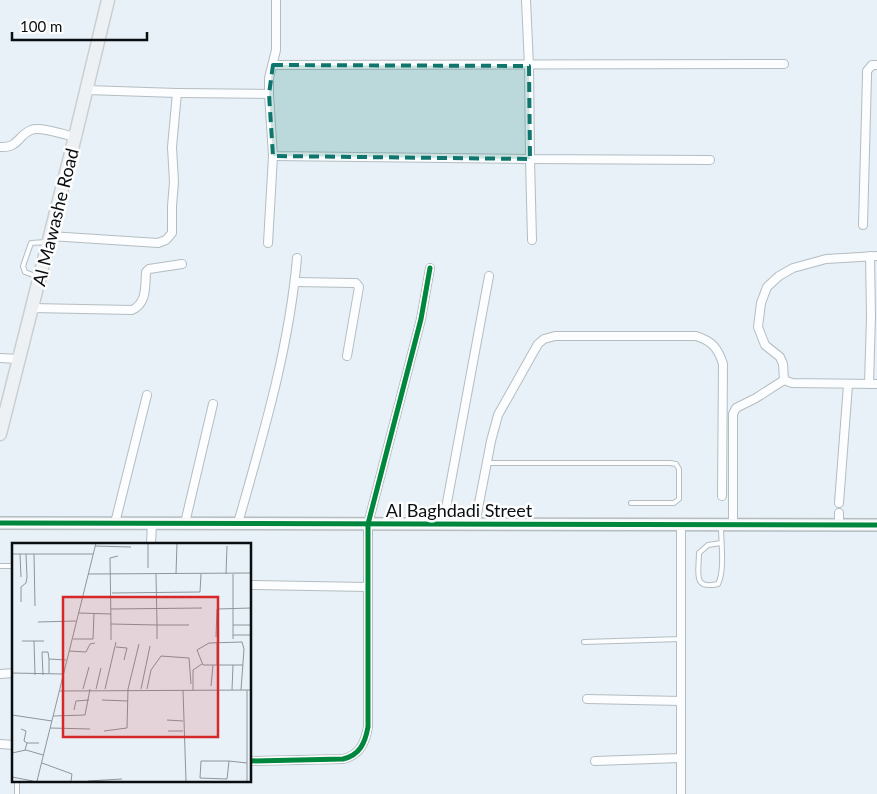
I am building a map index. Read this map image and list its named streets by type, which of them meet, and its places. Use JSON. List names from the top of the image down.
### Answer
{
  "streets": {
    "main road": ["Al Mawashe Road"],
    "street": ["Al Baghdadi Street"]
  },
  "scale_bar": "100 m"
}
